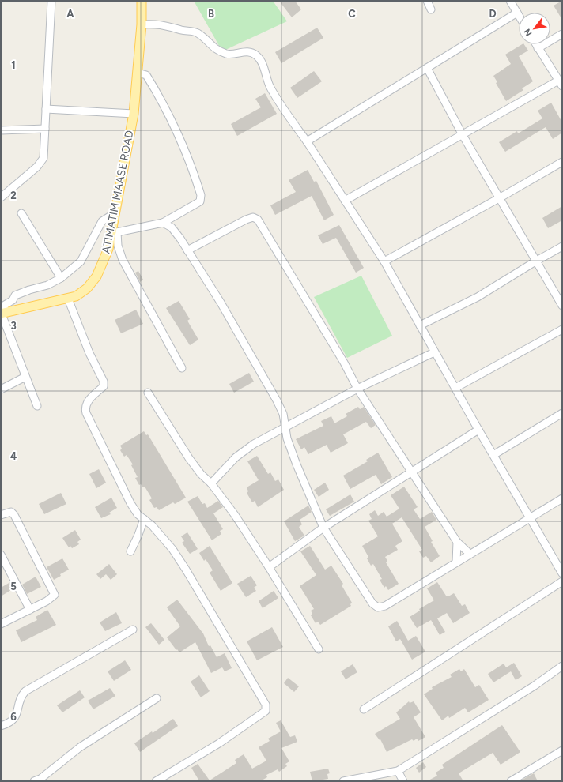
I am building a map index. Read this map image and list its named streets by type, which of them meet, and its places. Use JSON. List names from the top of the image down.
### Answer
{
  "streets": {
    "main road": ["ATIMATIM MAASE ROAD"]
  },
  "north": "bottom left",
  "grid": {
    "columns": [
      "A",
      "B",
      "C",
      "D"
    ],
    "rows": [
      "1",
      "2",
      "3",
      "4",
      "5",
      "6"
    ]
  }
}
